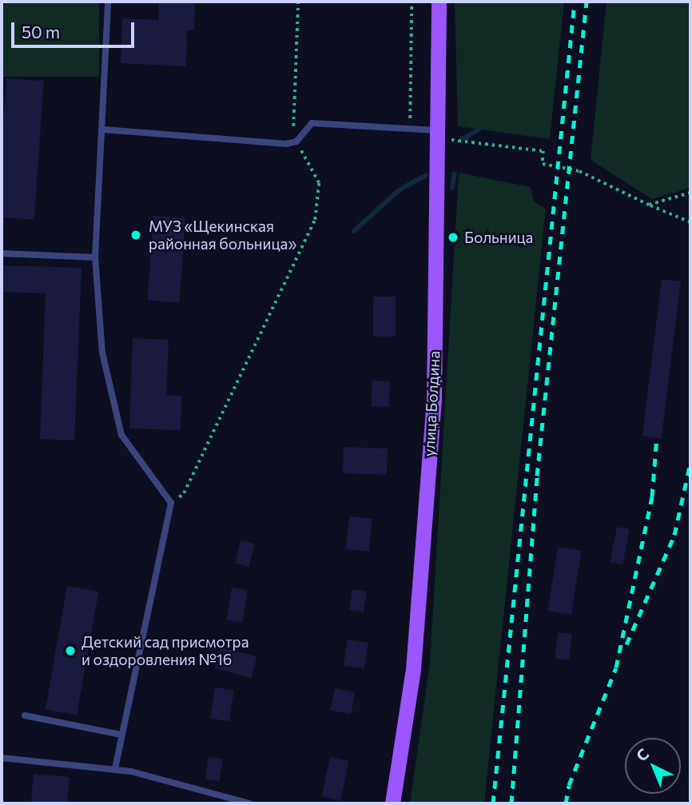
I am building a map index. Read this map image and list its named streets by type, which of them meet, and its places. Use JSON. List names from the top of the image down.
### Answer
{
  "streets": {
    "main road": ["улица Болдина"]
  },
  "places": ["МУЗ «Щекинская районная больница»", "Больница", "Детский сад присмотра и оздоровления №16"],
  "scale_bar": "50 m",
  "north": "top left"
}
